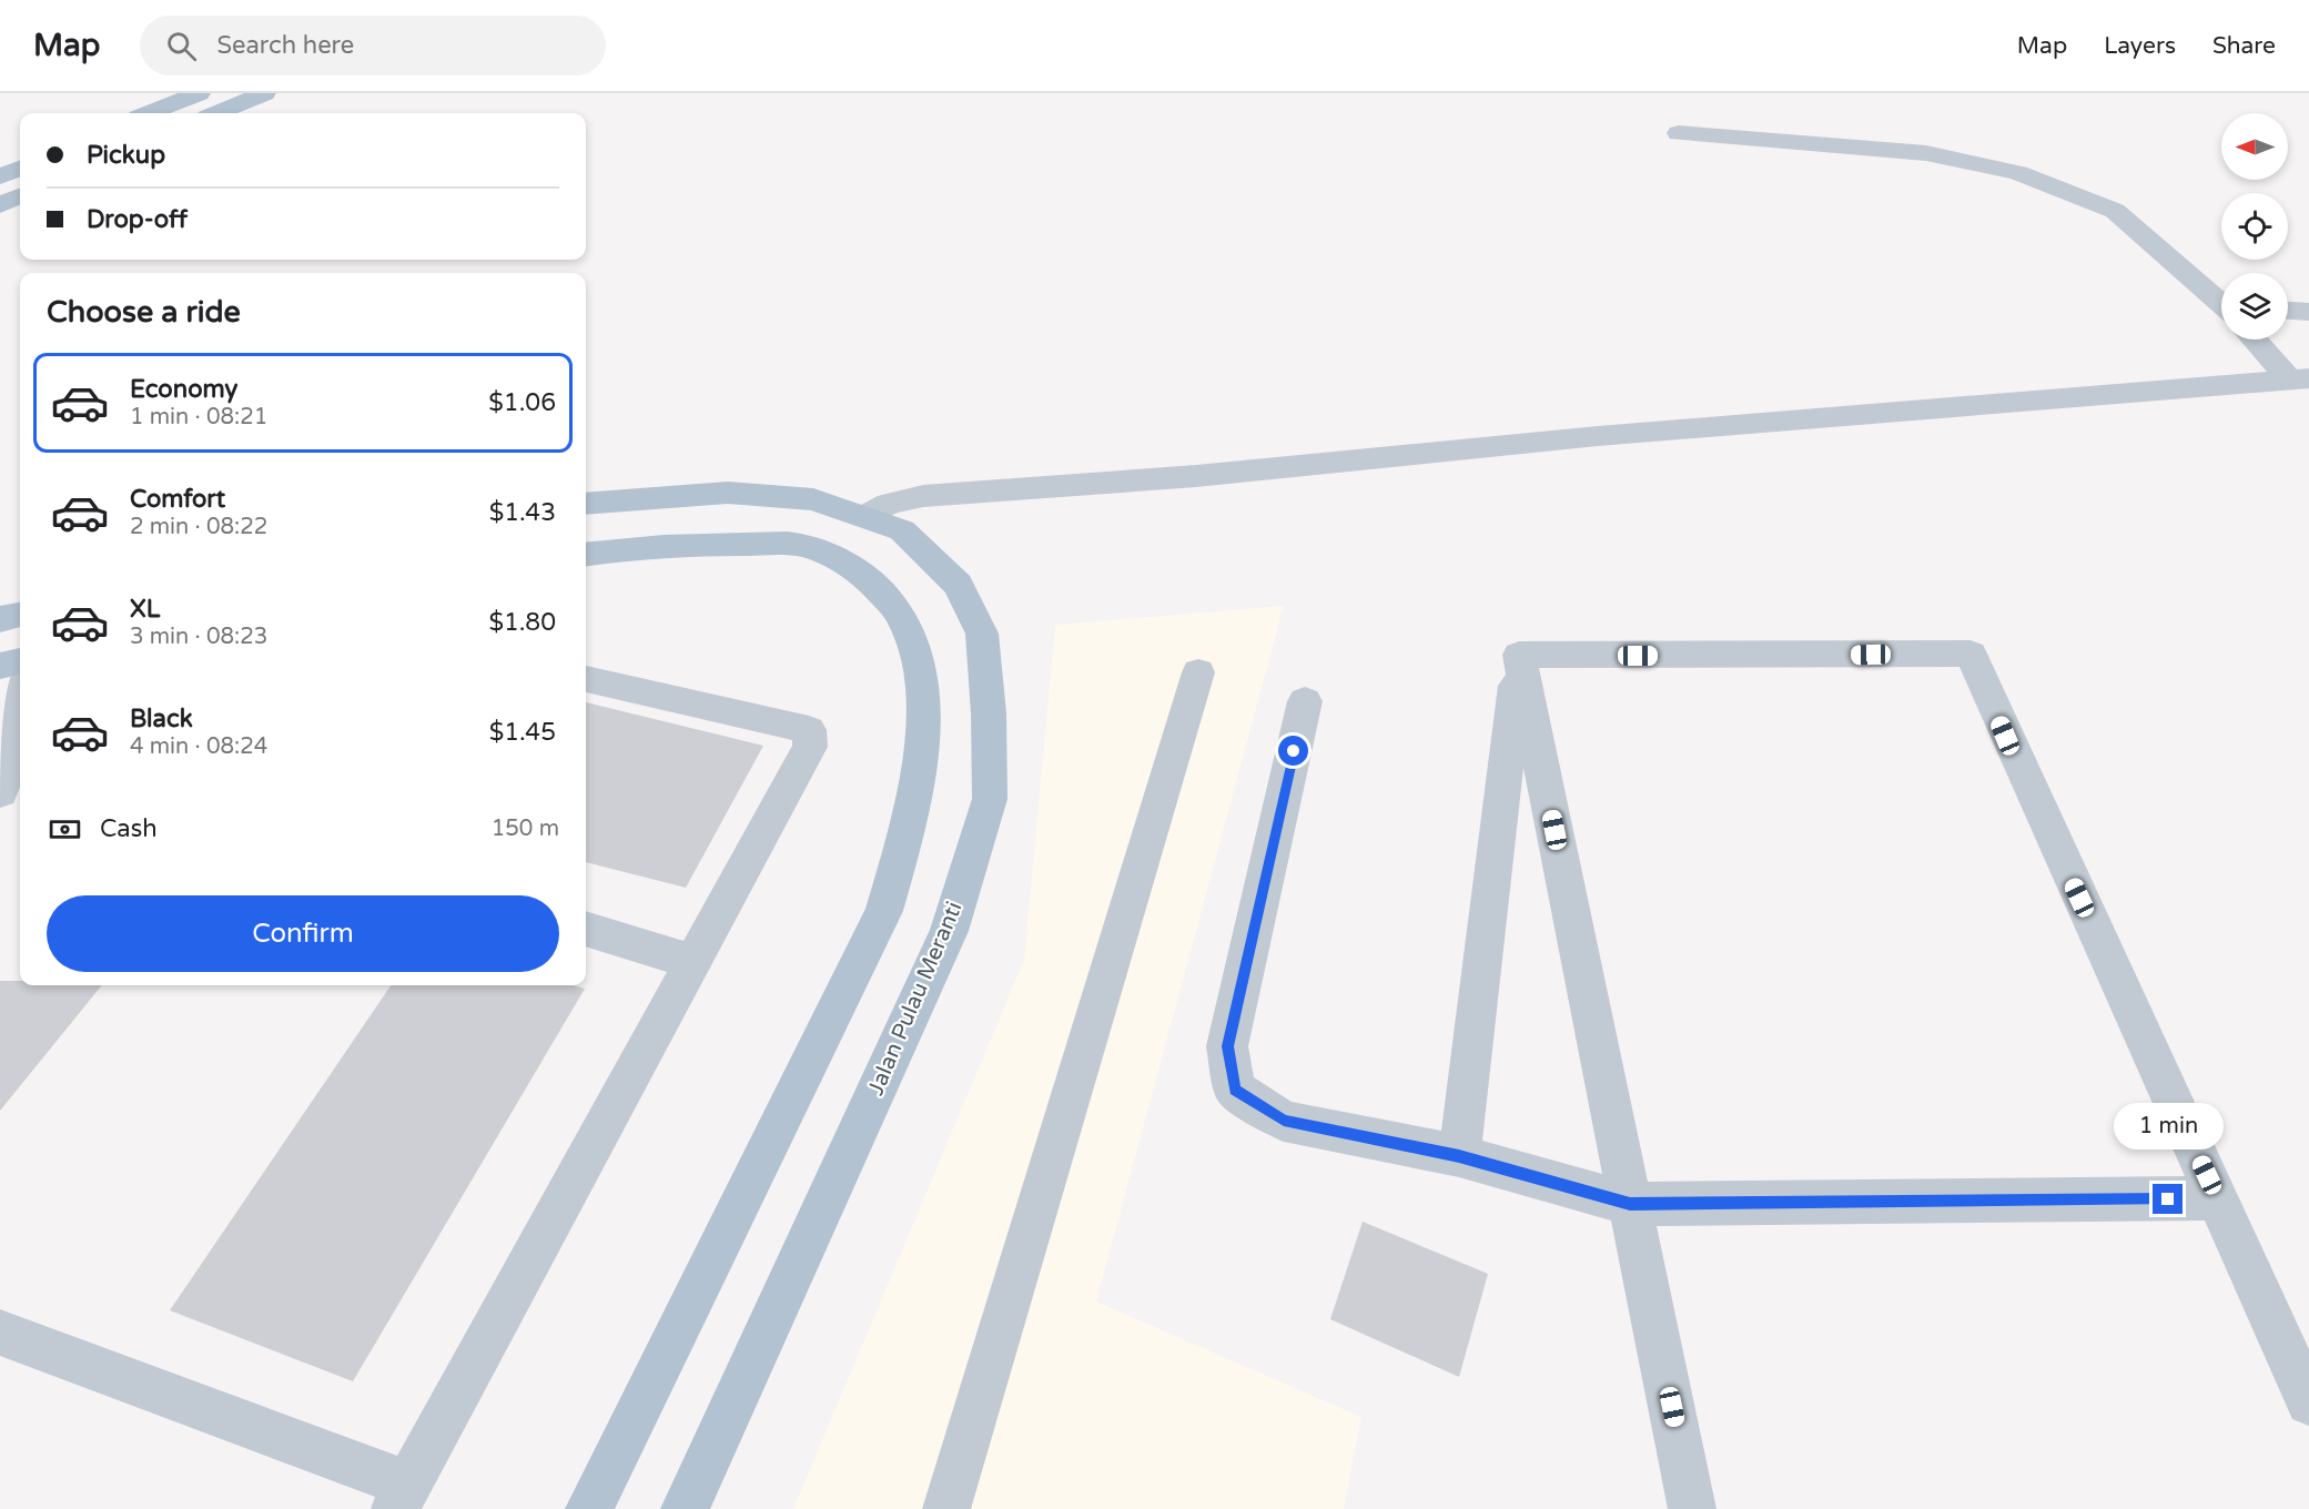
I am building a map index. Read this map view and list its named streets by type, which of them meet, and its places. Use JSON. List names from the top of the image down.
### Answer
{
  "streets": {
    "main road": ["Jalan Pulau Meranti"]
  },
  "north": "left",
  "page": {
    "header": "Map",
    "search": "Search here",
    "nav": ["Map", "Layers", "Share"],
    "banner": ["Pickup", "Drop-off"],
    "heading": "Choose a ride",
    "list": [
      {
        "name": "Economy",
        "note": "1 min · 08:21",
        "value": "$1.06"
      },
      {
        "name": "Comfort",
        "note": "2 min · 08:22",
        "value": "$1.43"
      },
      {
        "name": "XL",
        "note": "3 min · 08:23",
        "value": "$1.80"
      },
      {
        "name": "Black",
        "note": "4 min · 08:24",
        "value": "$1.45"
      }
    ],
    "pay": ["Cash", "150 m"],
    "buttons": "Confirm",
    "bubble": "1 min"
  }
}
